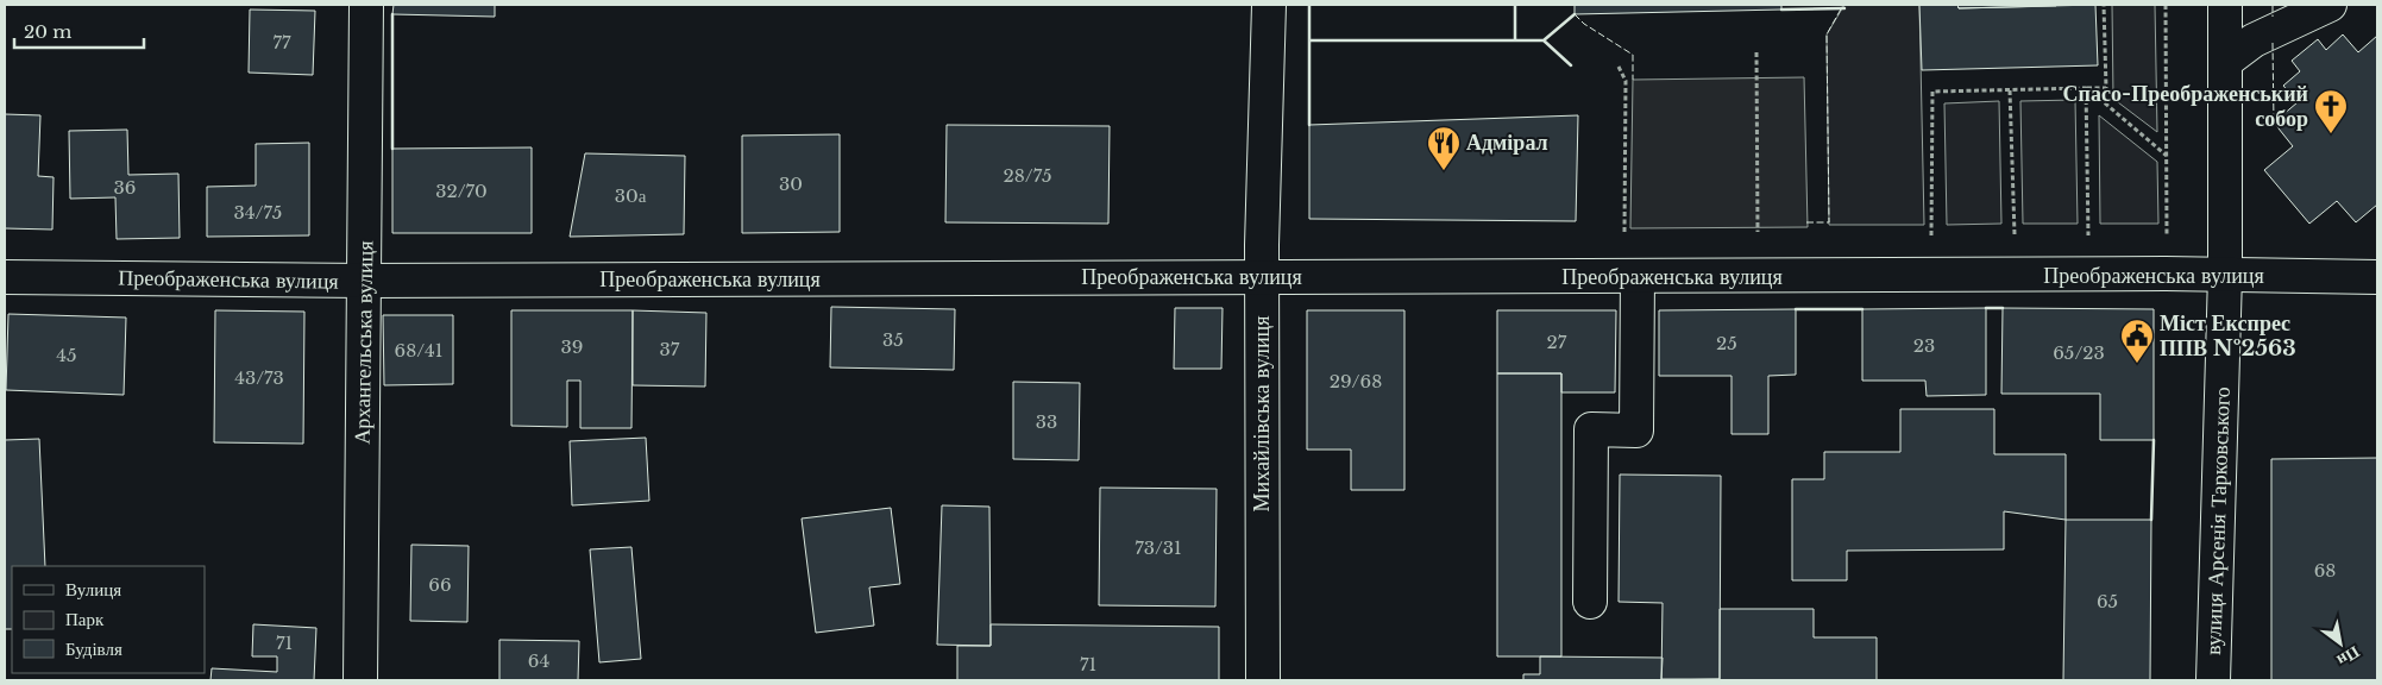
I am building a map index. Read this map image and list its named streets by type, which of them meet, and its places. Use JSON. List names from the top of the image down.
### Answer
{
  "streets": {
    "main road": [
      "Преображенська вулиця",
      "Архангельська вулиця",
      "Михайлівська вулиця",
      "вулиця Арсенія Тарковського"
    ]
  },
  "crossings": [
    ["Преображенська вулиця", "Архангельська вулиця"],
    ["Преображенська вулиця", "Михайлівська вулиця"],
    ["Преображенська вулиця", "вулиця Арсенія Тарковського"]
  ],
  "places": {
    "church": ["Спасо-Преображенський собор"],
    "restaurant": ["Адмірал"],
    "public building": ["Міст Експрес ППВ №2563"]
  },
  "house_numbers": [
    "77",
    "28/75",
    "30",
    "36",
    "32/70",
    "30а",
    "34/75",
    "35",
    "27",
    "25",
    "23",
    "39",
    "37",
    "68/41",
    "65/23",
    "45",
    "43/73",
    "29/68",
    "33",
    "73/31",
    "68",
    "66",
    "65",
    "71",
    "64",
    "71"
  ],
  "legend": ["Вулиця", "Парк", "Будівля"],
  "scale_bar": "20 m",
  "north": "bottom right"
}
